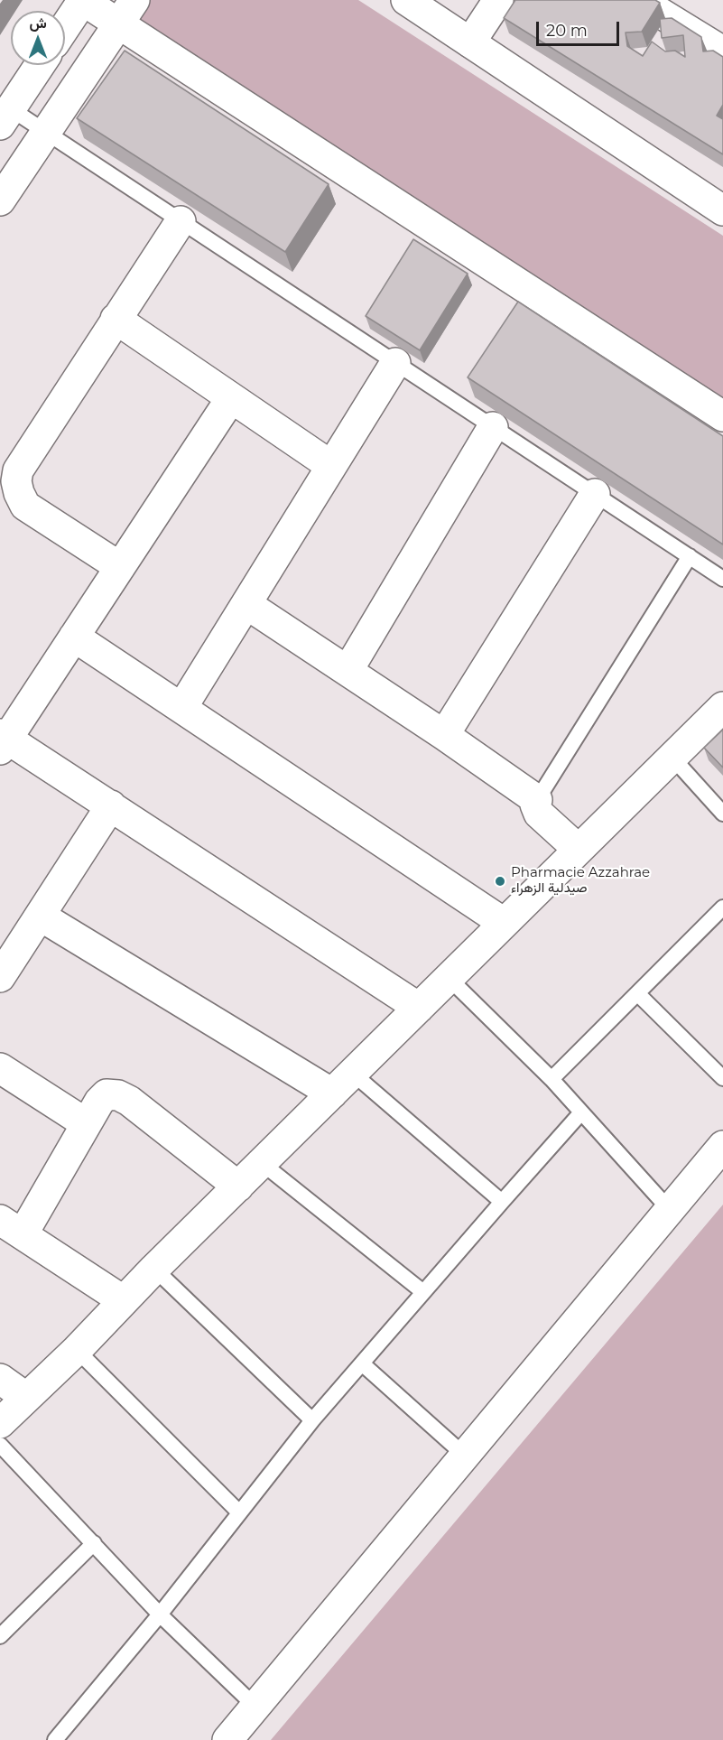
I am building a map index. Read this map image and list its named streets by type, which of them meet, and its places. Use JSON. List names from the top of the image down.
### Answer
{
  "places": ["Pharmacie Azzahrae صيدلية الزهراء"],
  "scale_bar": "20 m",
  "north": "top"
}
